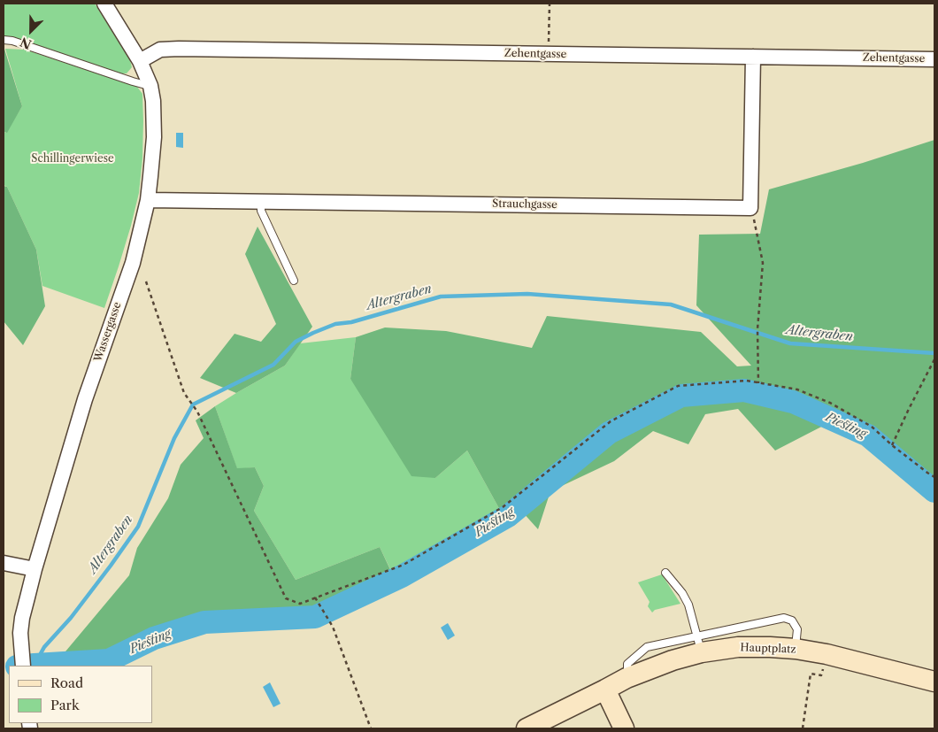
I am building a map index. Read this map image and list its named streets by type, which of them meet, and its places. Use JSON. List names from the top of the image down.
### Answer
{
  "streets": {
    "main road": ["Hauptplatz"],
    "street": ["Zehentgasse", "Strauchgasse", "Wassergasse"]
  },
  "crossings": [
    ["Zehentgasse", "Wassergasse"],
    ["Strauchgasse", "Wassergasse"]
  ],
  "water": ["Altergraben", "Piesting"],
  "parks": ["Schillingerwiese"],
  "legend": ["Road", "Park"],
  "north": "bottom left"
}
